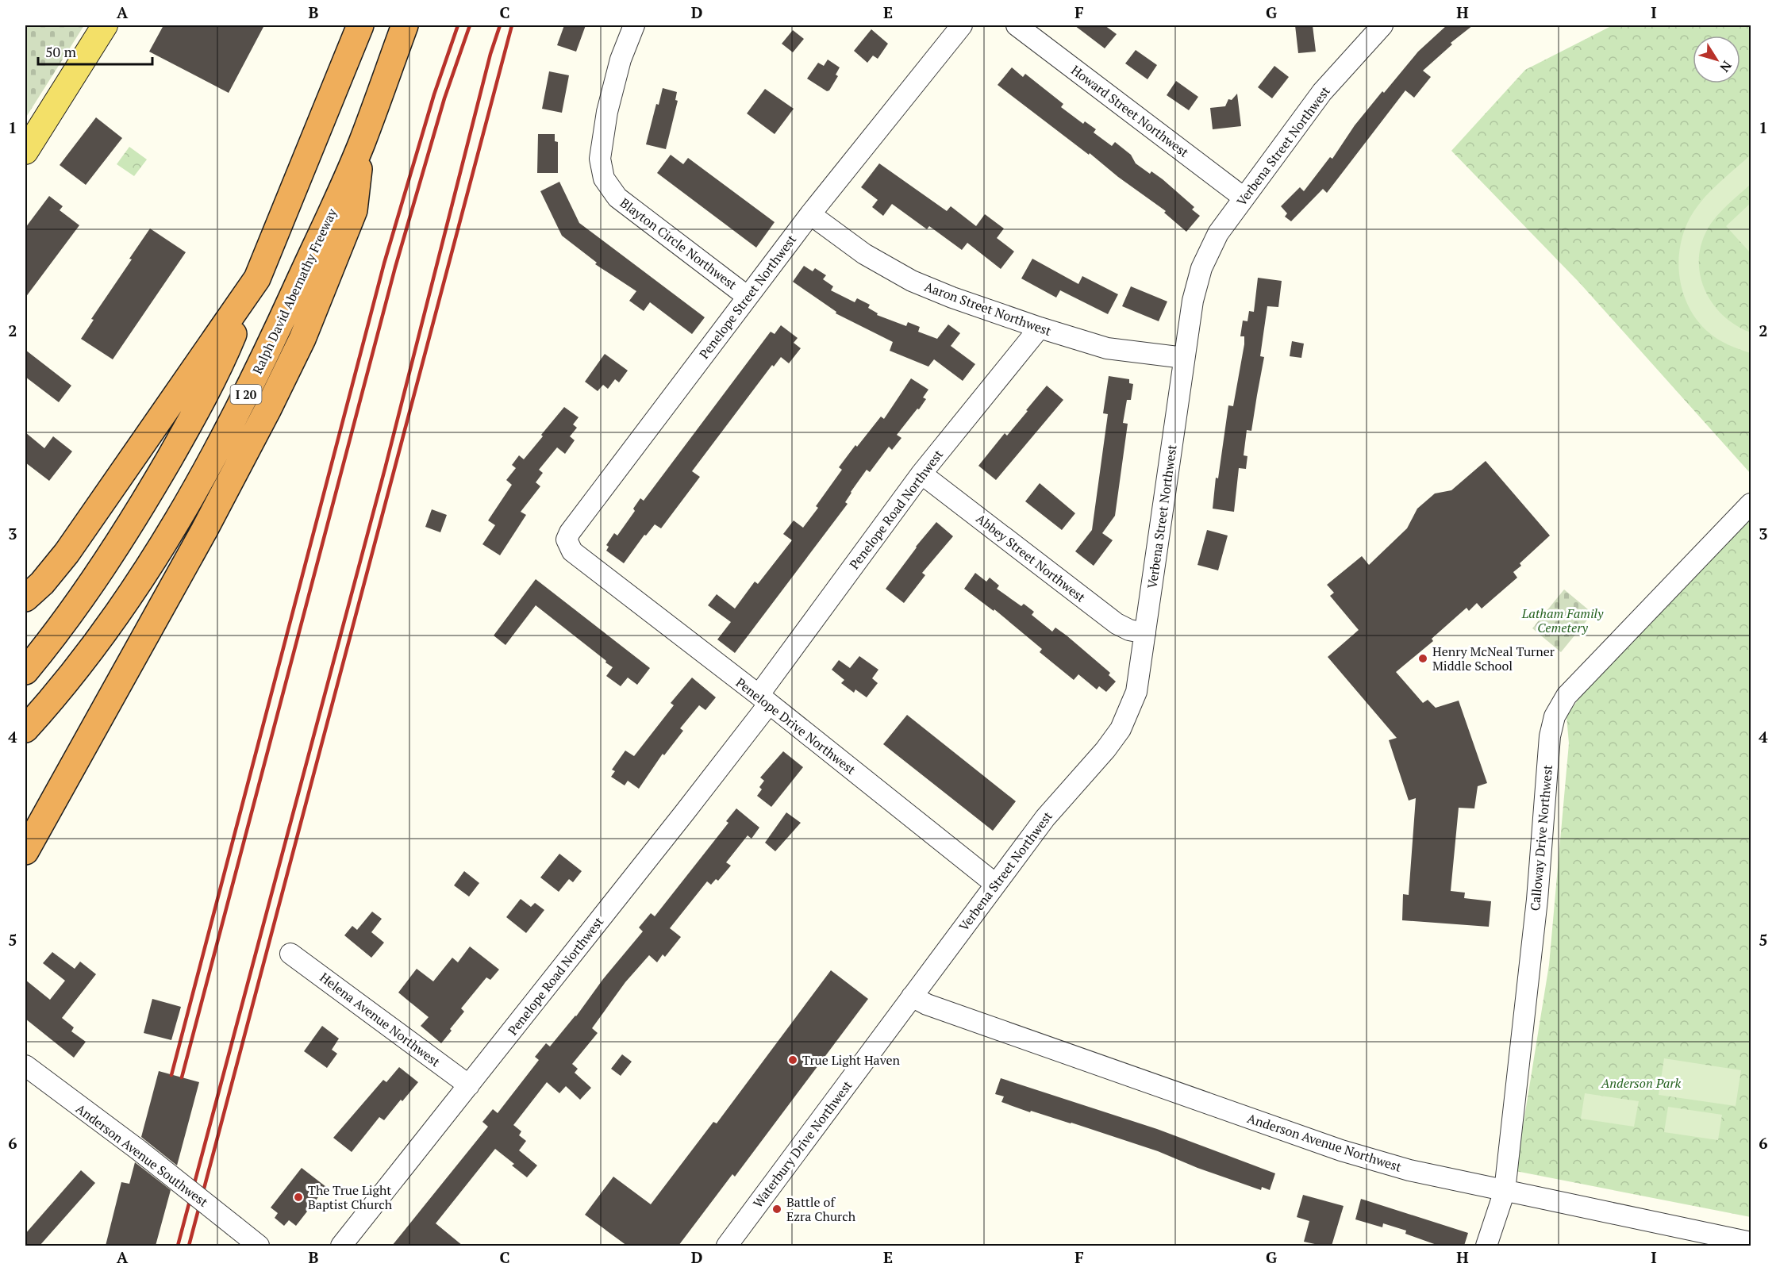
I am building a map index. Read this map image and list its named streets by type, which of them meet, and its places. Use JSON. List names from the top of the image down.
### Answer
{
  "streets": {
    "highway": ["Ralph David Abernathy Freeway", "I 20"],
    "street": [
      "Howard Street Northwest",
      "Verbena Street Northwest",
      "Blayton Circle Northwest",
      "Penelope Street Northwest",
      "Aaron Street Northwest",
      "Penelope Road Northwest",
      "Abbey Street Northwest",
      "Penelope Drive Northwest",
      "Calloway Drive Northwest",
      "Helena Avenue Northwest",
      "Anderson Avenue Northwest",
      "Waterbury Drive Northwest",
      "Anderson Avenue Southwest"
    ]
  },
  "crossings": [
    ["Howard Street Northwest", "Verbena Street Northwest"],
    ["Verbena Street Northwest", "Aaron Street Northwest"],
    ["Verbena Street Northwest", "Abbey Street Northwest"],
    ["Verbena Street Northwest", "Penelope Drive Northwest"],
    ["Verbena Street Northwest", "Anderson Avenue Northwest"],
    ["Verbena Street Northwest", "Waterbury Drive Northwest"],
    ["Blayton Circle Northwest", "Penelope Street Northwest"],
    ["Penelope Street Northwest", "Aaron Street Northwest"],
    ["Penelope Street Northwest", "Penelope Drive Northwest"],
    ["Aaron Street Northwest", "Penelope Road Northwest"],
    ["Penelope Road Northwest", "Abbey Street Northwest"],
    ["Penelope Road Northwest", "Penelope Drive Northwest"],
    ["Penelope Road Northwest", "Helena Avenue Northwest"],
    ["Calloway Drive Northwest", "Anderson Avenue Northwest"],
    ["Anderson Avenue Northwest", "Waterbury Drive Northwest"]
  ],
  "parks": ["Latham Family Cemetery", "Anderson Park"],
  "places": [
    "Henry McNeal Turner Middle School",
    "True Light Haven",
    "The True Light Baptist Church",
    "Battle of Ezra Church"
  ],
  "scale_bar": "50 m",
  "north": "bottom right",
  "grid": {
    "columns": [
      "A",
      "B",
      "C",
      "D",
      "E",
      "F",
      "G",
      "H",
      "I"
    ],
    "rows": [
      "1",
      "2",
      "3",
      "4",
      "5",
      "6"
    ]
  }
}
